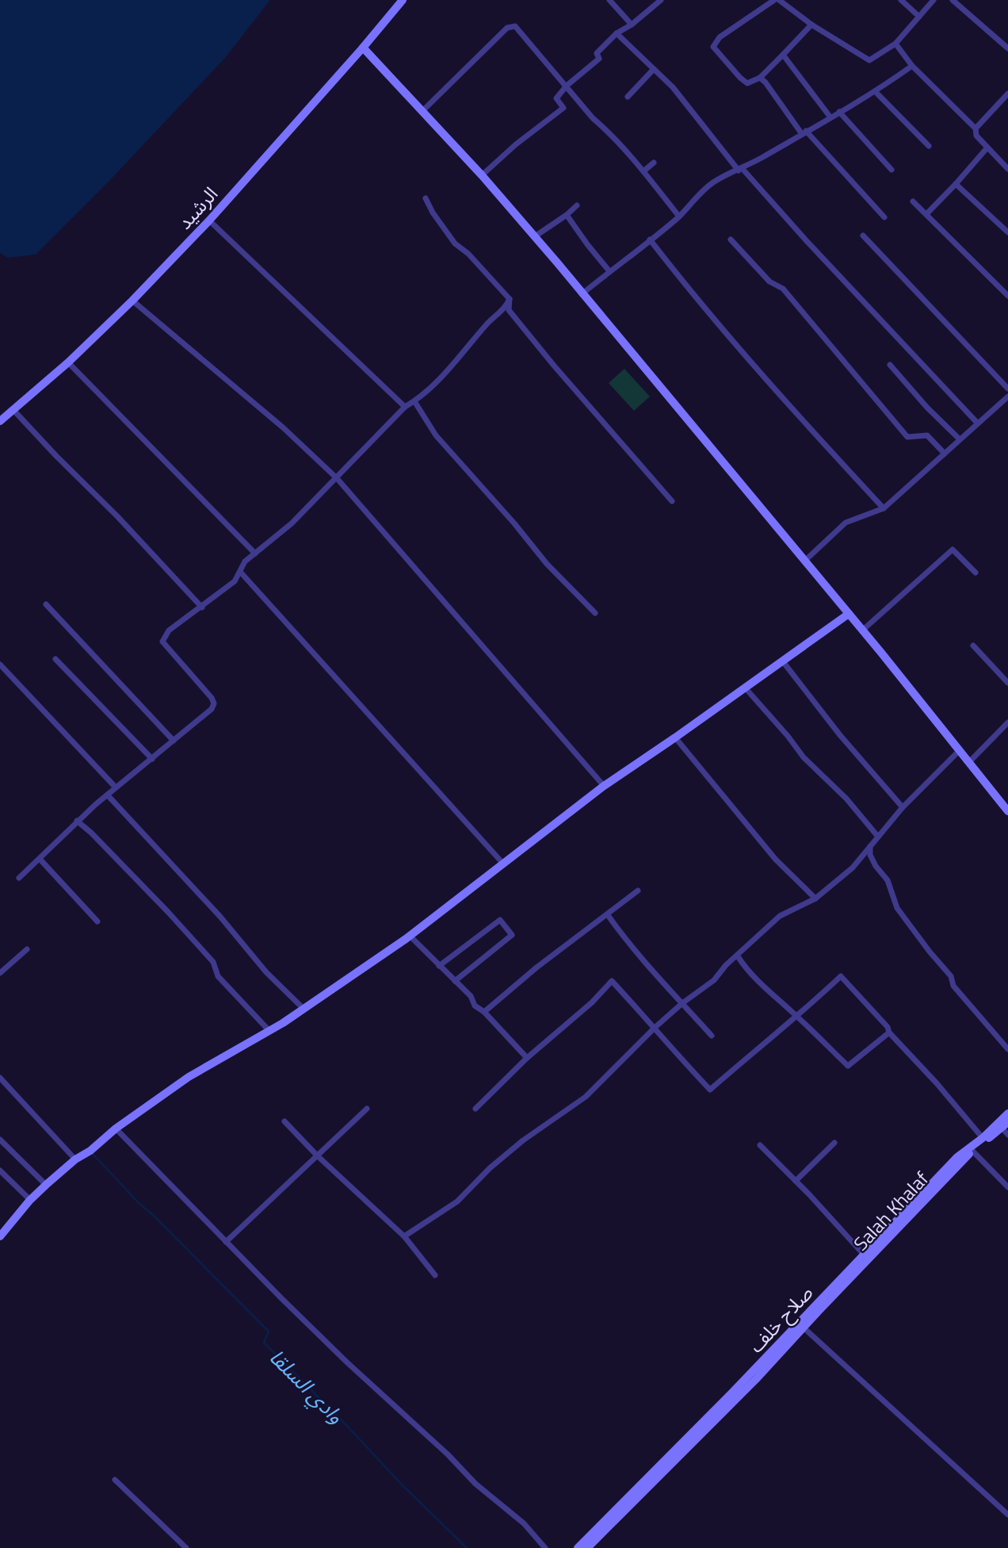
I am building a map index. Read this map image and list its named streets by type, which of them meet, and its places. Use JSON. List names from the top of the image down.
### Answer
{
  "streets": {
    "street": ["الرشيد", "Salah Khalaf", "صلاح خلف"]
  },
  "crossings": [
    ["Salah Khalaf", "صلاح خلف"]
  ],
  "water": ["وادي السلقا"]
}
